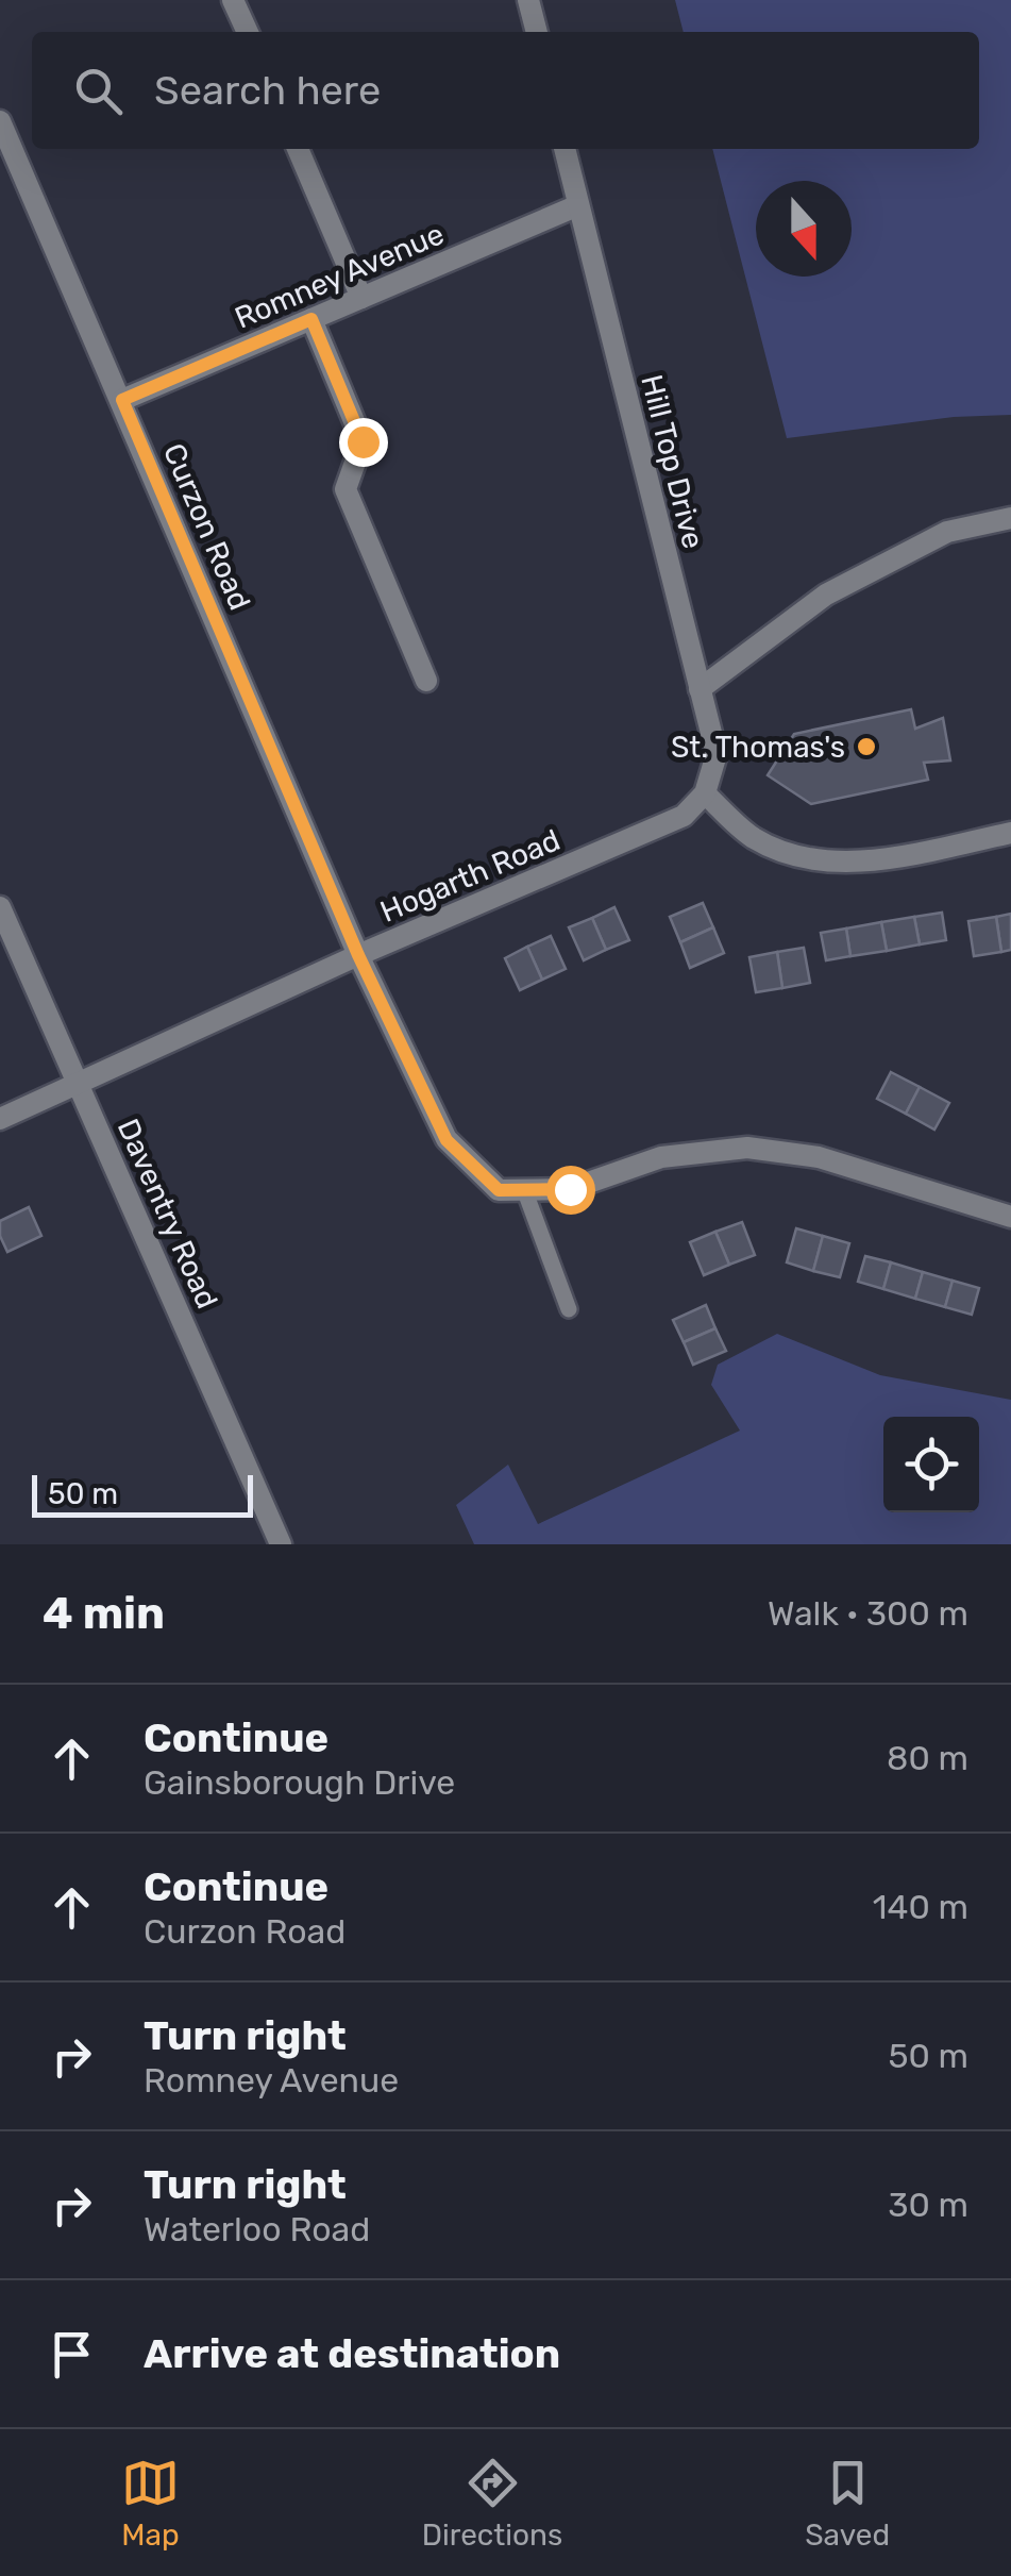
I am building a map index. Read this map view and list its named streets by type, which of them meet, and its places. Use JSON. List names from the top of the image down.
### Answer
{
  "streets": {
    "street": [
      "Romney Avenue",
      "Hill Top Drive",
      "Curzon Road",
      "Hogarth Road",
      "Daventry Road"
    ]
  },
  "crossings": [
    ["Romney Avenue", "Hill Top Drive"],
    ["Romney Avenue", "Curzon Road"],
    ["Hill Top Drive", "Hogarth Road"],
    ["Curzon Road", "Hogarth Road"],
    ["Hogarth Road", "Daventry Road"]
  ],
  "places": ["St. Thomas's"],
  "scale_bar": "50 m",
  "north": "bottom",
  "page": {
    "search": "Search here",
    "scale": "50 m",
    "heading": ["4 min", "Walk · 300 m"],
    "list": [
      ["Continue", "Gainsborough Drive", "80 m"],
      ["Continue", "Curzon Road", "140 m"],
      ["Turn right", "Romney Avenue", "50 m"],
      ["Turn right", "Waterloo Road", "30 m"],
      "Arrive at destination"
    ],
    "nav": ["Map", "Directions", "Saved"]
  }
}
